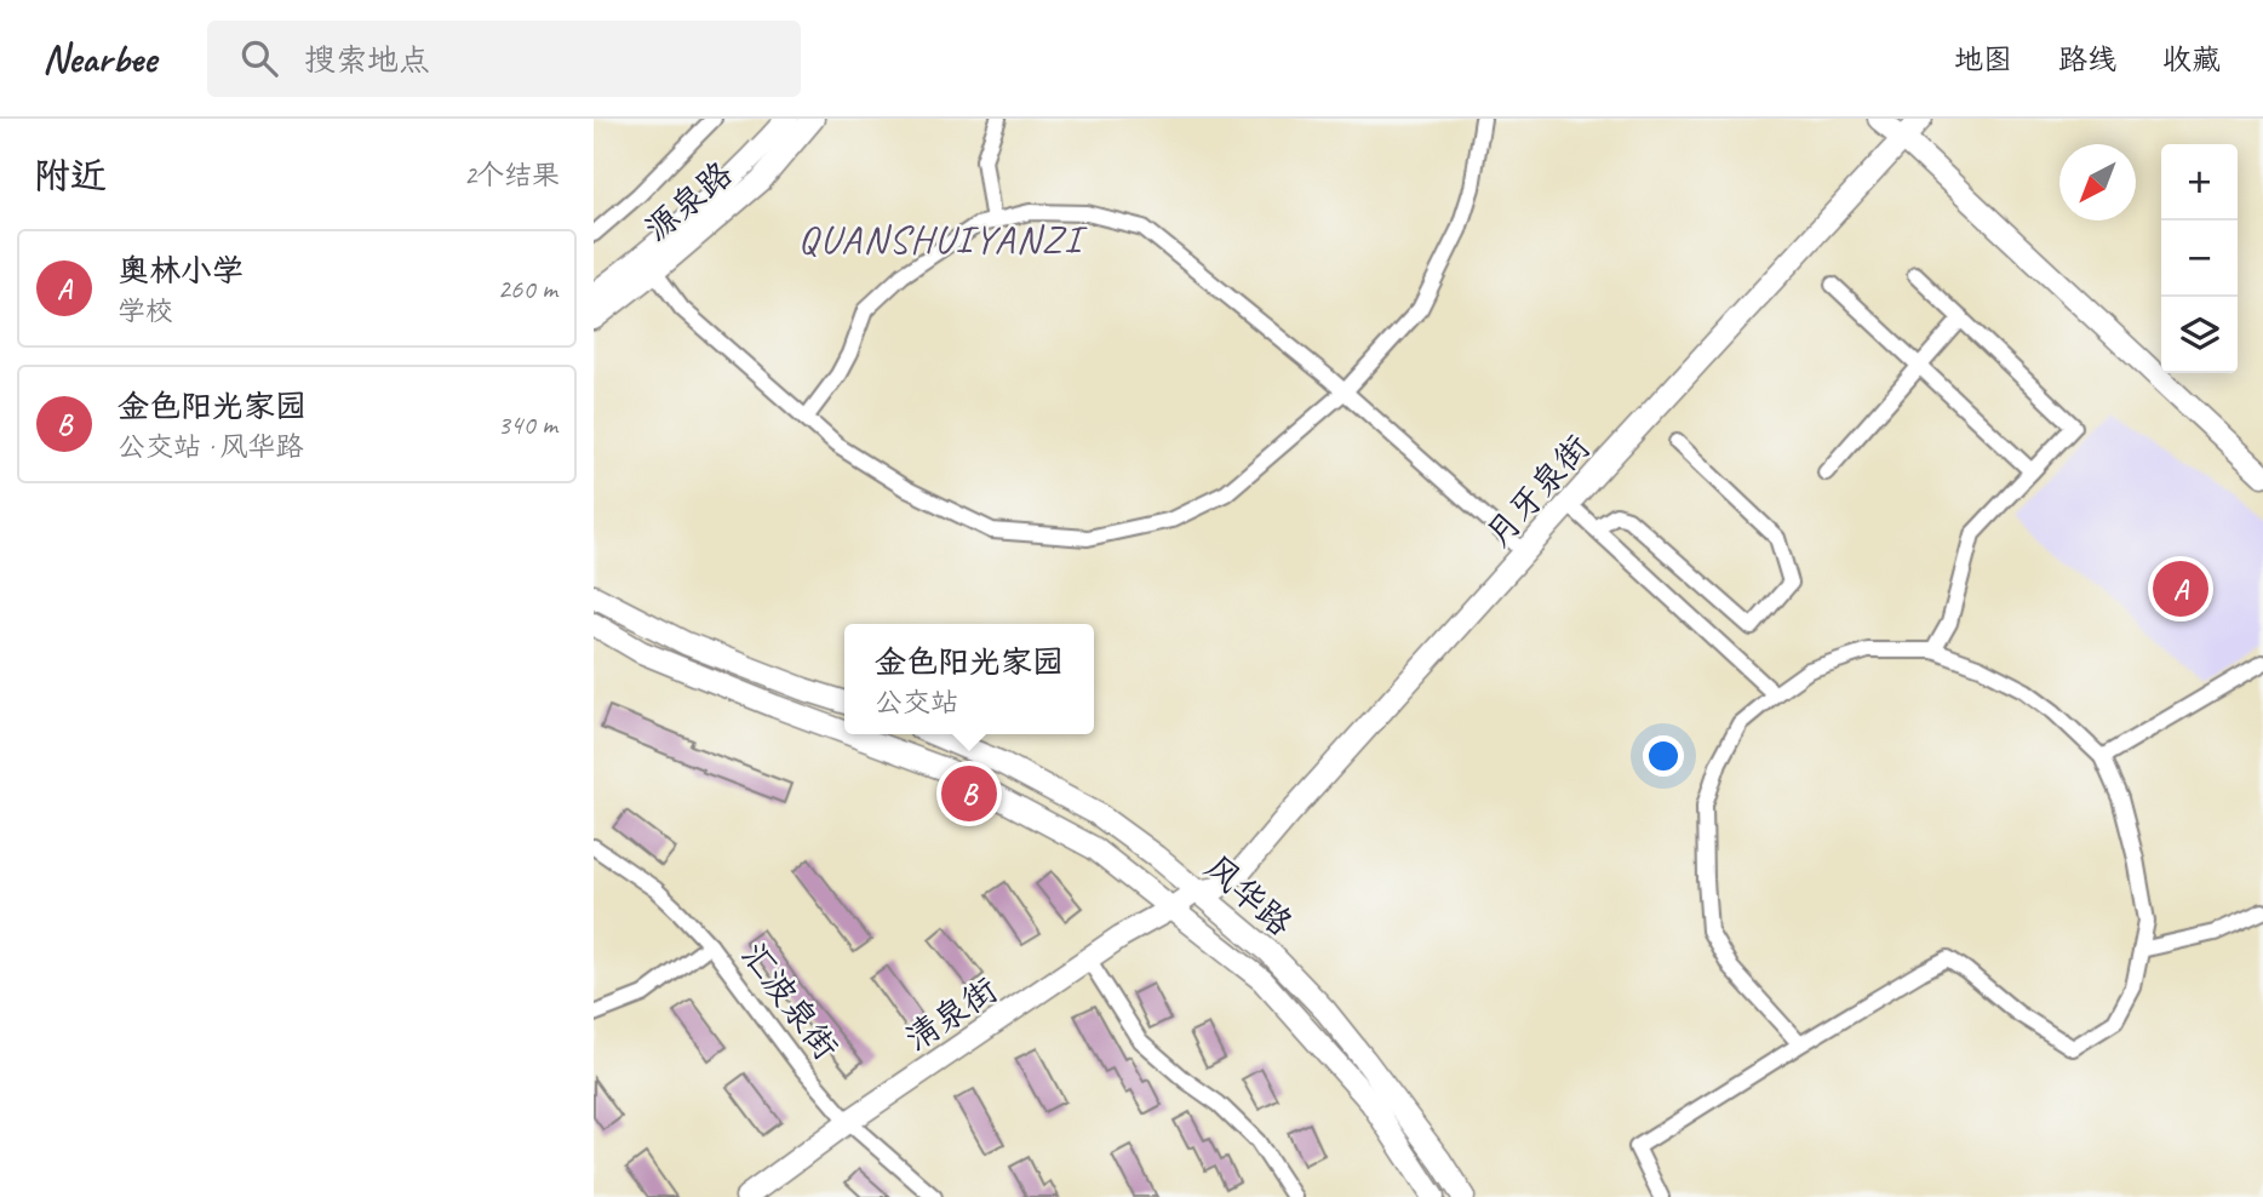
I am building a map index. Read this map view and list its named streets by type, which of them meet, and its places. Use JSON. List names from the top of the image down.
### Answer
{
  "streets": {
    "street": [
      "源泉路",
      "月牙泉街",
      "风华路",
      "汇波泉街",
      "清泉街"
    ]
  },
  "crossings": [
    ["月牙泉街", "风华路"],
    ["月牙泉街", "清泉街"],
    ["风华路", "清泉街"],
    ["汇波泉街", "清泉街"]
  ],
  "districts": ["QUANSHUIYANZI"],
  "north": "bottom left",
  "page": {
    "header": "Nearbee",
    "search": "搜索地点",
    "nav": ["地图", "路线", "收藏"],
    "heading": ["附近", "2个结果"],
    "map_buttons": ["+", "−"],
    "list": [
      {
        "mark": "A",
        "name": "奥林小学",
        "note": "学校",
        "value": "260 m"
      },
      {
        "mark": "B",
        "name": "金色阳光家园",
        "note": "公交站 · 风华路",
        "value": "340 m"
      }
    ],
    "pins": ["A", "B"],
    "popup": ["金色阳光家园", "公交站"]
  }
}
